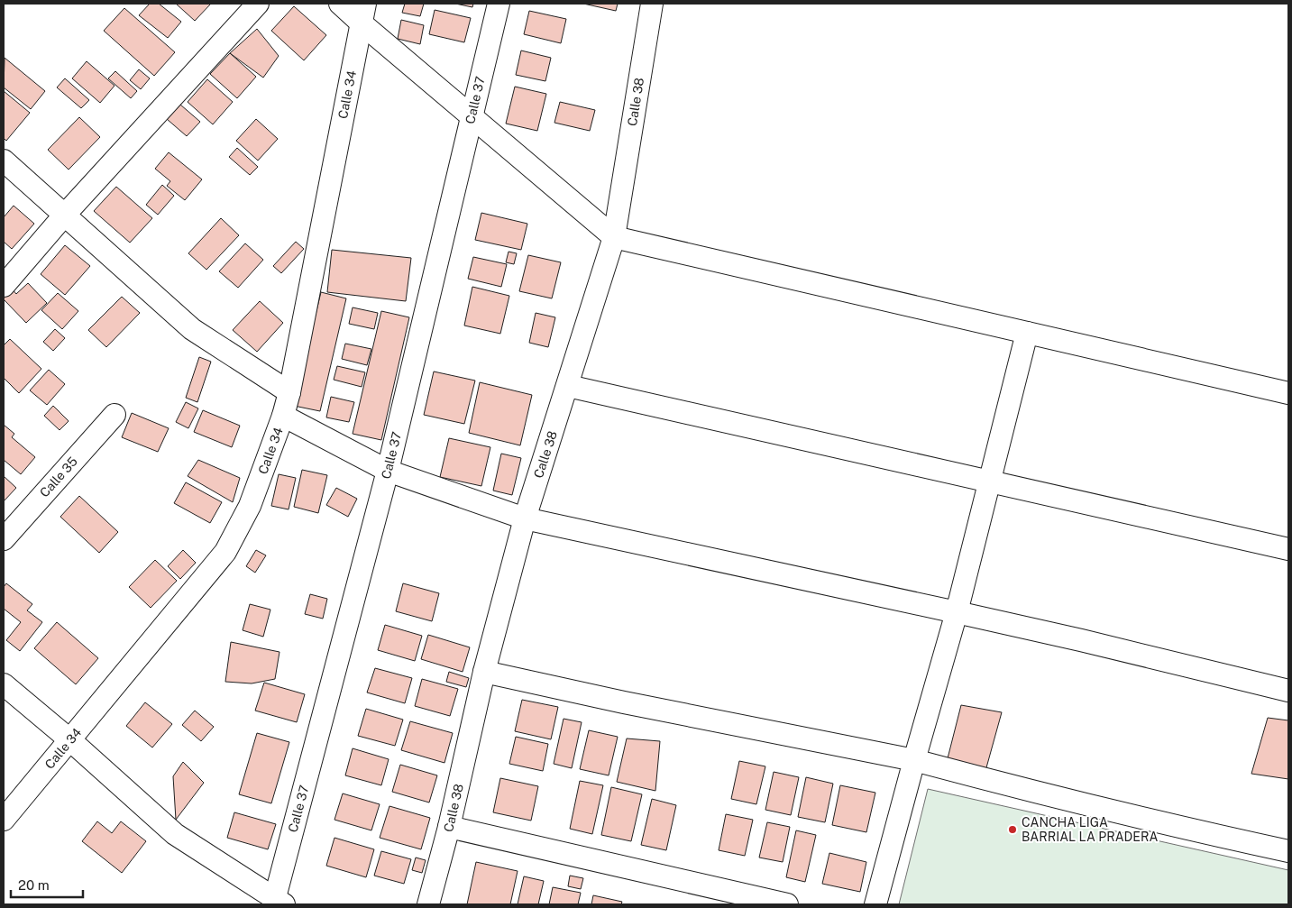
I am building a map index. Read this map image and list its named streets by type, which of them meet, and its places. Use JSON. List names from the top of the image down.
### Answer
{
  "streets": {
    "street": [
      "Calle 34",
      "Calle 37",
      "Calle 38",
      "Calle 35"
    ]
  },
  "places": ["CANCHA LIGA BARRIAL LA PRADERA"],
  "scale_bar": "20 m"
}
